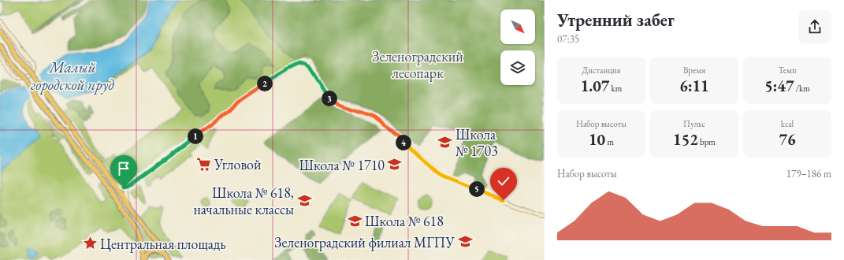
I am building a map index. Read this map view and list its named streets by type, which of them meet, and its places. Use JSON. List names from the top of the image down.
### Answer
{
  "water": ["Малый городской пруд"],
  "parks": ["Зеленоградский лесопарк"],
  "places": {
    "school or university": [
      "Школа № 1703",
      "Школа № 1710",
      "Школа № 618, начальные классы",
      "Школа № 618",
      "Зеленоградский филиал МГПУ"
    ],
    "supermarket": ["Угловой"],
    "place": ["Центральная площадь"]
  },
  "north": "bottom right",
  "page": {
    "heading": ["Утренний забег", "07:35"],
    "stats": [
      ["Дистанция", "1.07 km"],
      ["Время", "6:11"],
      ["Темп", "5:47 /km"],
      ["Набор высоты", "10 m"],
      ["Пульс", "152 bpm"],
      ["kcal", "76"]
    ],
    "pins": [
      "2",
      "3",
      "1",
      "4",
      "5"
    ],
    "chart": ["Набор высоты", "179–186 m"]
  }
}
